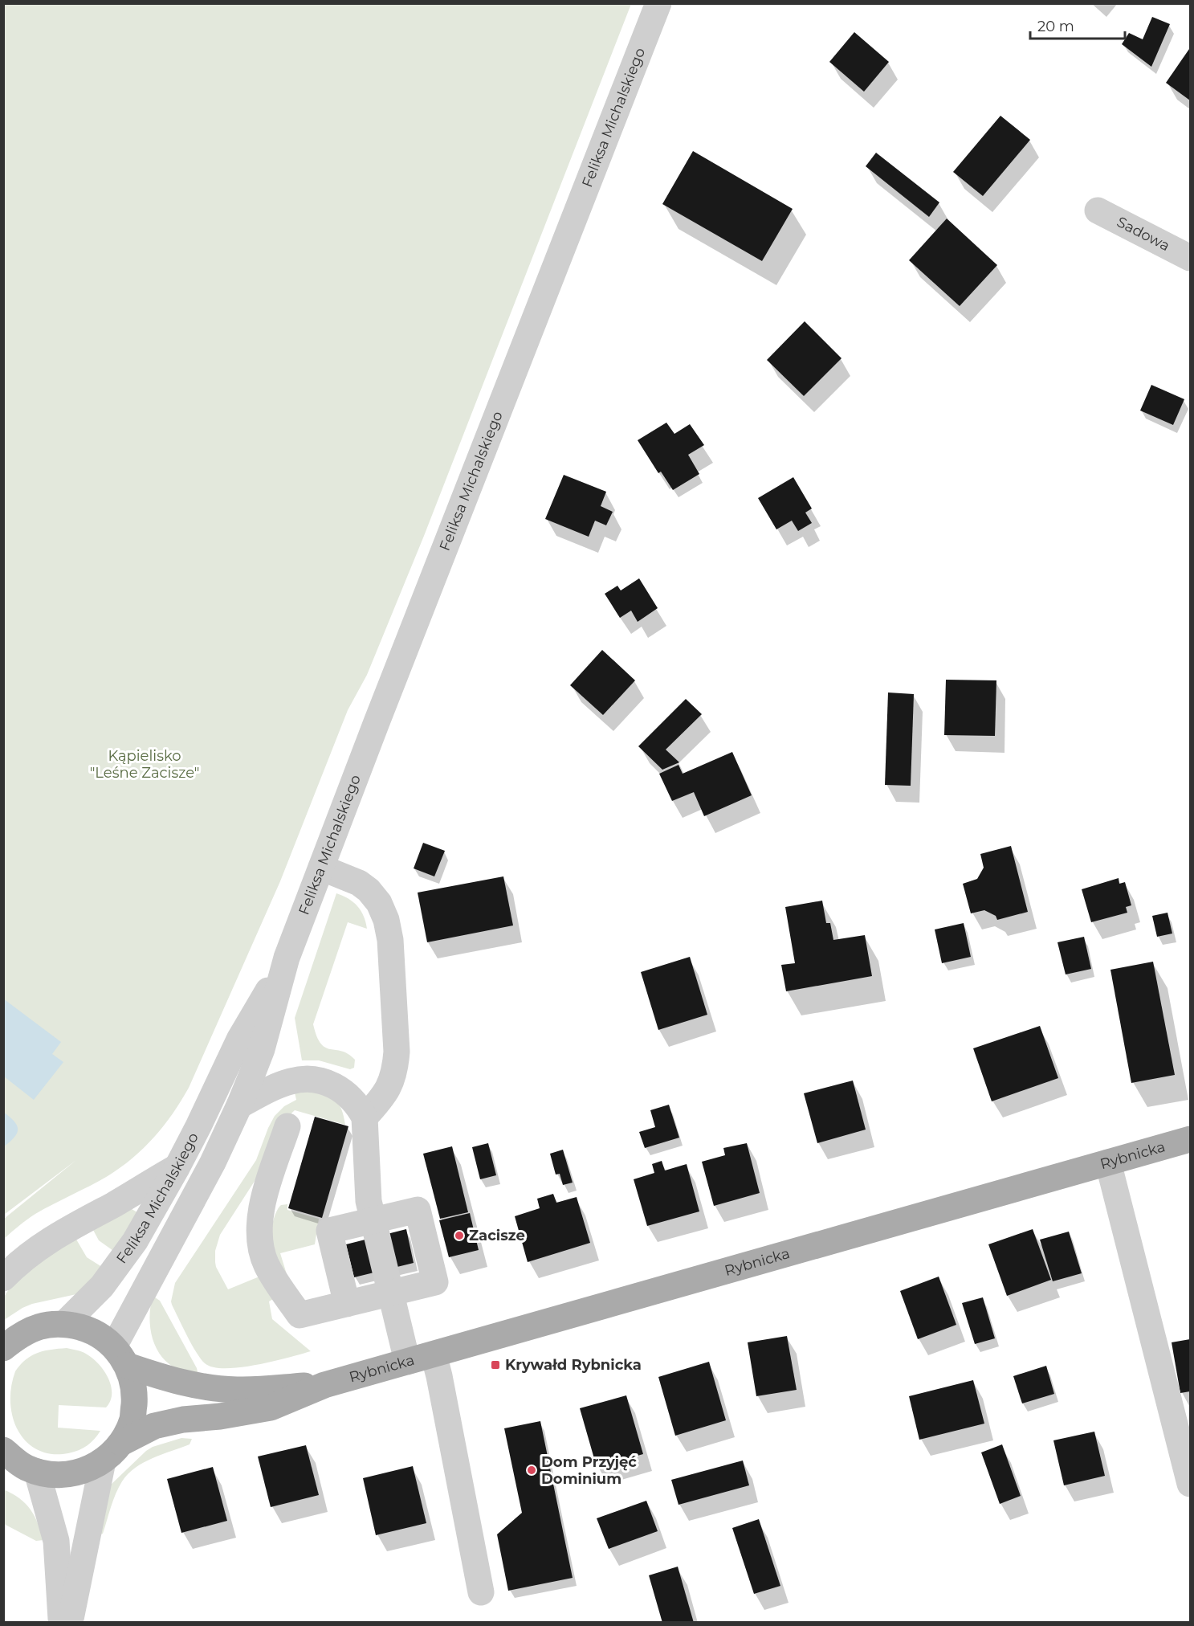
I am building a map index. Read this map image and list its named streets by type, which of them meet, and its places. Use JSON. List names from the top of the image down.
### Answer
{
  "streets": {
    "main road": ["Rybnicka"],
    "street": ["Feliksa Michalskiego", "Sadowa"]
  },
  "crossings": [
    ["Feliksa Michalskiego", "Rybnicka"]
  ],
  "parks": ["Kąpielisko \"Leśne Zacisze\""],
  "places": {
    "other": ["Zacisze", "Dom Przyjęć Dominium"],
    "transit": ["Krywałd Rybnicka"]
  },
  "scale_bar": "20 m"
}
